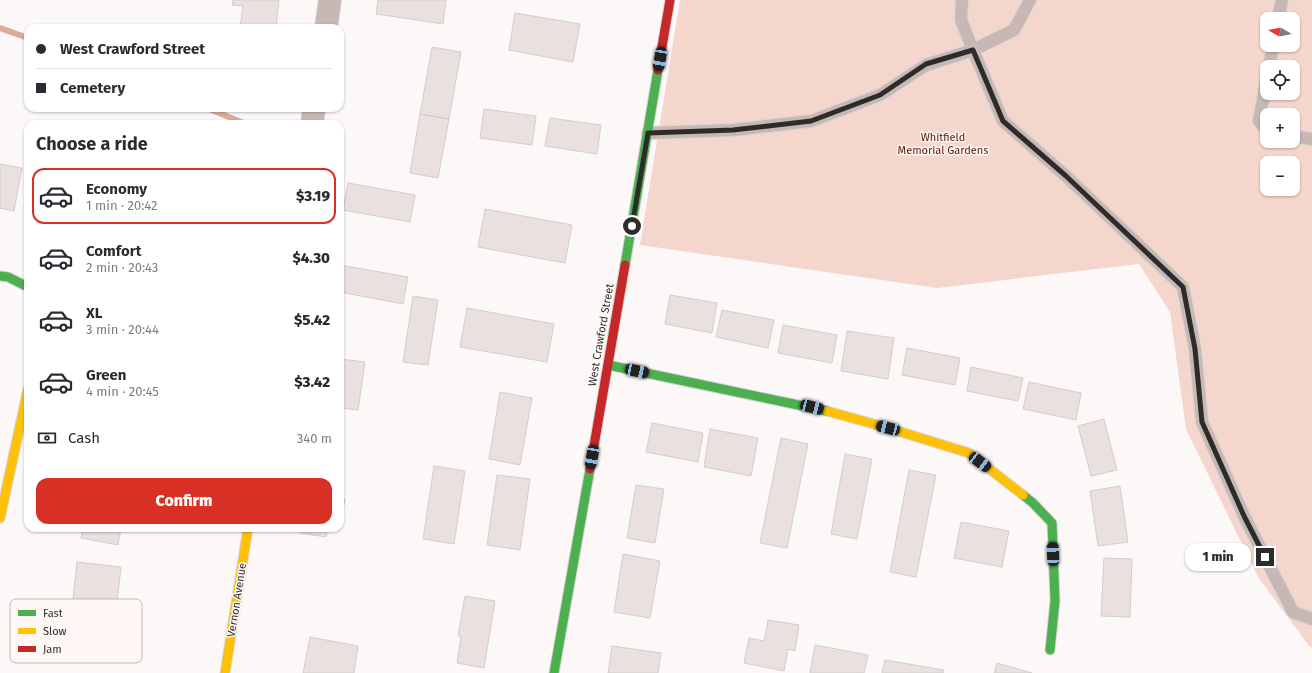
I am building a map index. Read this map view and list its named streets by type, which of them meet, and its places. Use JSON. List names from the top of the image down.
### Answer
{
  "streets": {
    "street": ["West Crawford Street", "Vernon Avenue"]
  },
  "parks": ["Whitfield Memorial Gardens"],
  "legend": ["Fast", "Slow", "Jam"],
  "north": "left",
  "page": {
    "map_buttons": ["+", "−"],
    "banner": ["West Crawford Street", "Cemetery"],
    "heading": "Choose a ride",
    "list": [
      {
        "name": "Economy",
        "note": "1 min · 20:42",
        "value": "$3.19"
      },
      {
        "name": "Comfort",
        "note": "2 min · 20:43",
        "value": "$4.30"
      },
      {
        "name": "XL",
        "note": "3 min · 20:44",
        "value": "$5.42"
      },
      {
        "name": "Green",
        "note": "4 min · 20:45",
        "value": "$3.42"
      }
    ],
    "pay": ["Cash", "340 m"],
    "buttons": "Confirm",
    "bubble": "1 min"
  }
}
